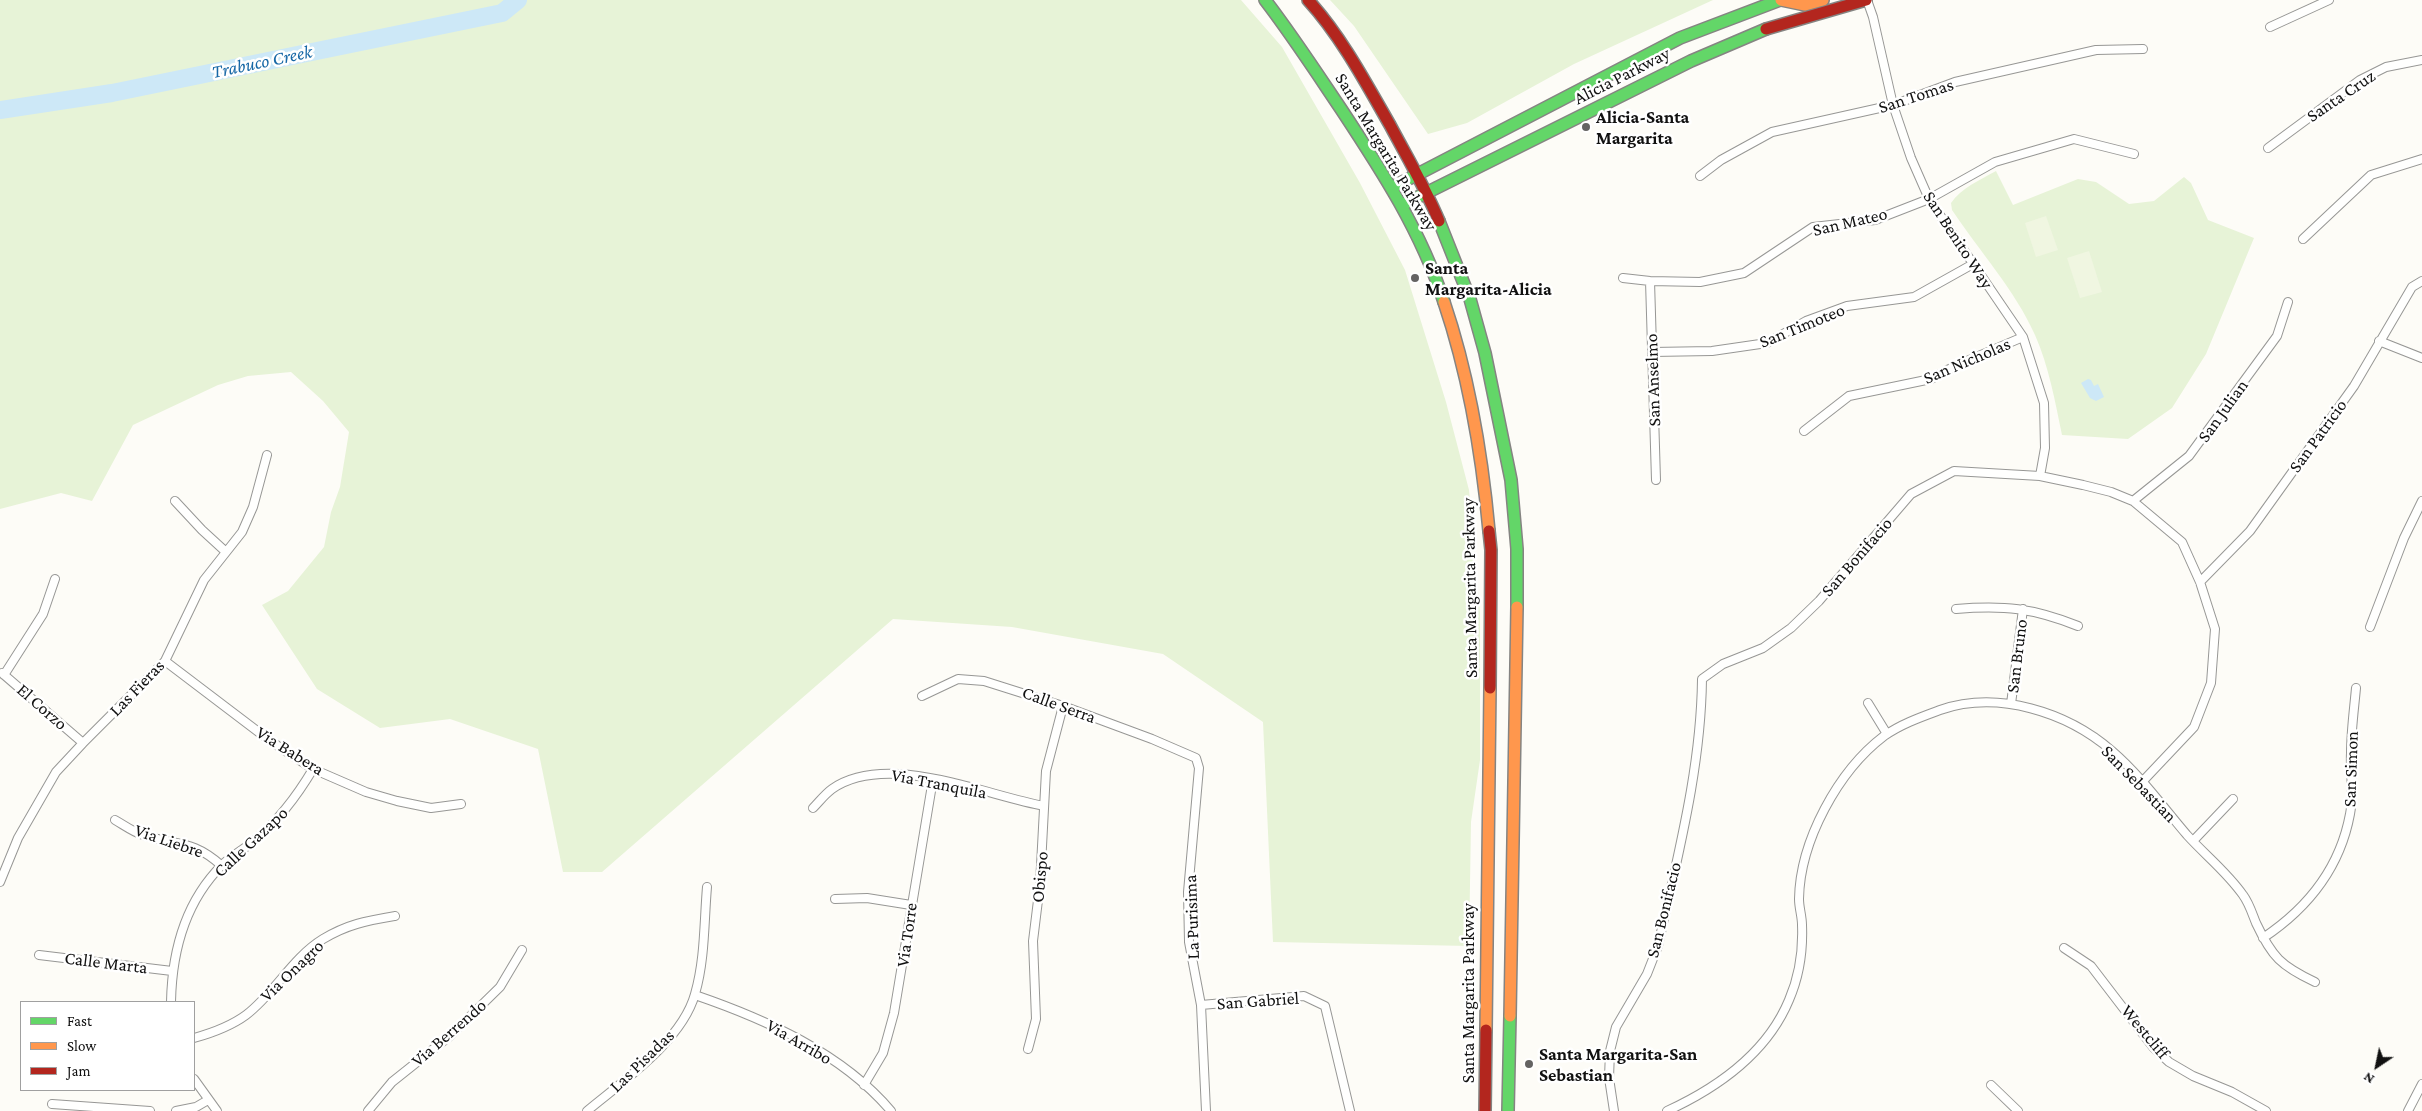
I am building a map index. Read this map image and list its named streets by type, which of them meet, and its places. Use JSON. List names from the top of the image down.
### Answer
{
  "streets": {
    "main road": ["Alicia Parkway", "Santa Margarita Parkway"],
    "street": [
      "San Tomas",
      "Santa Cruz",
      "San Mateo",
      "San Benito Way",
      "San Timoteo",
      "San Nicholas",
      "San Anselmo",
      "San Julian",
      "San Patricio",
      "San Bonifacio",
      "San Bruno",
      "Las Fieras",
      "Calle Serra",
      "El Corzo",
      "Via Babera",
      "San Simon",
      "Via Tranquila",
      "San Sebastian",
      "Via Liebre",
      "Calle Gazapo",
      "Obispo",
      "La Purisima",
      "Via Torre",
      "Calle Marta",
      "Via Onagro",
      "San Gabriel",
      "Westcliff",
      "Via Berrendo",
      "Via Arribo",
      "Las Pisadas"
    ]
  },
  "crossings": [
    ["Alicia Parkway", "Santa Margarita Parkway"],
    ["Alicia Parkway", "San Benito Way"],
    ["San Tomas", "San Benito Way"],
    ["San Mateo", "San Benito Way"],
    ["San Mateo", "San Anselmo"],
    ["San Benito Way", "San Timoteo"],
    ["San Benito Way", "San Nicholas"],
    ["San Benito Way", "San Bonifacio"],
    ["San Timoteo", "San Anselmo"],
    ["San Julian", "San Bonifacio"],
    ["San Patricio", "San Bonifacio"],
    ["San Bonifacio", "San Sebastian"],
    ["San Bruno", "San Sebastian"],
    ["Las Fieras", "El Corzo"],
    ["Las Fieras", "Via Babera"],
    ["Calle Serra", "Obispo"],
    ["Calle Serra", "La Purisima"],
    ["Via Babera", "Calle Gazapo"],
    ["San Simon", "San Sebastian"],
    ["Via Tranquila", "Obispo"],
    ["Via Tranquila", "Via Torre"],
    ["Via Liebre", "Calle Gazapo"],
    ["Calle Gazapo", "Calle Marta"],
    ["La Purisima", "San Gabriel"],
    ["Via Torre", "Via Arribo"],
    ["Via Arribo", "Las Pisadas"]
  ],
  "water": ["Trabuco Creek"],
  "places": ["Alicia-Santa Margarita", "Santa Margarita-Alicia", "Santa Margarita-San Sebastian"],
  "legend": ["Fast", "Slow", "Jam"],
  "north": "bottom left"
}
